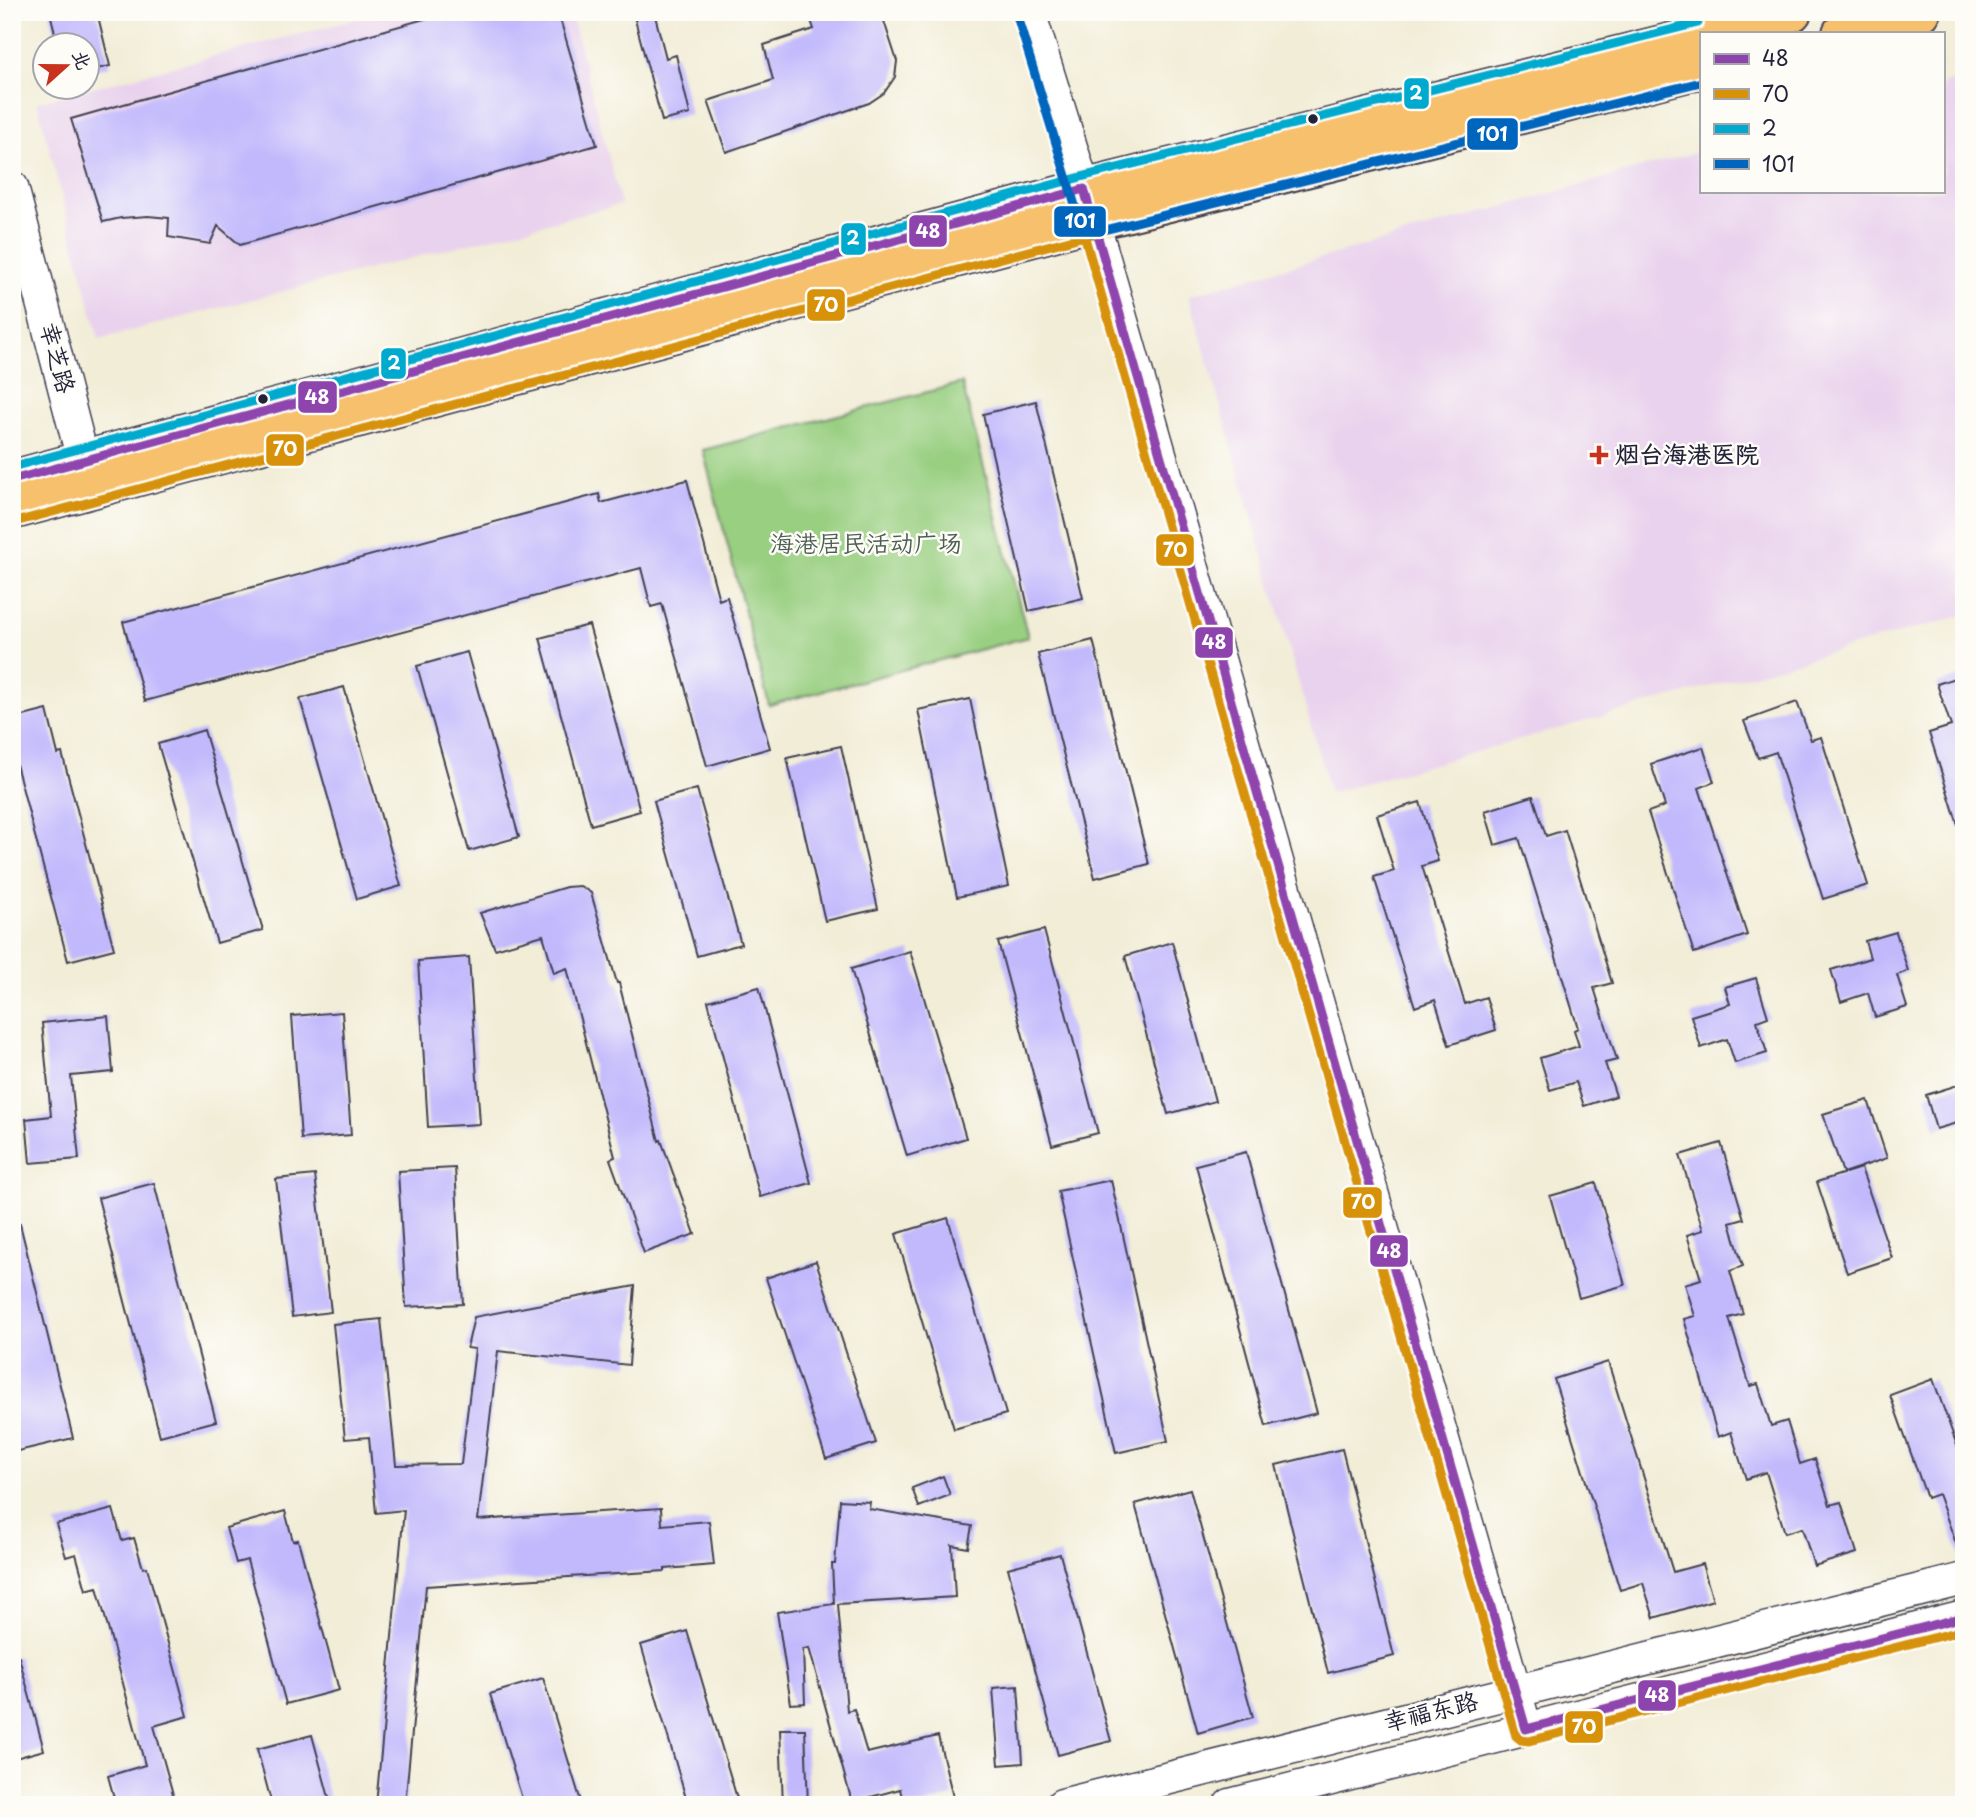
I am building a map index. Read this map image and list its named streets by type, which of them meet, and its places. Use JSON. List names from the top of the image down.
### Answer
{
  "streets": {
    "street": ["幸芝路", "幸福东路"]
  },
  "parks": ["海港居民活动广场"],
  "places": {
    "health": ["烟台海港医院"]
  },
  "lines": [
    "transit line 101",
    "transit line 2",
    "transit line 48",
    "transit line 70"
  ],
  "legend": [
    "48",
    "70",
    "2",
    "101"
  ],
  "north": "right"
}
